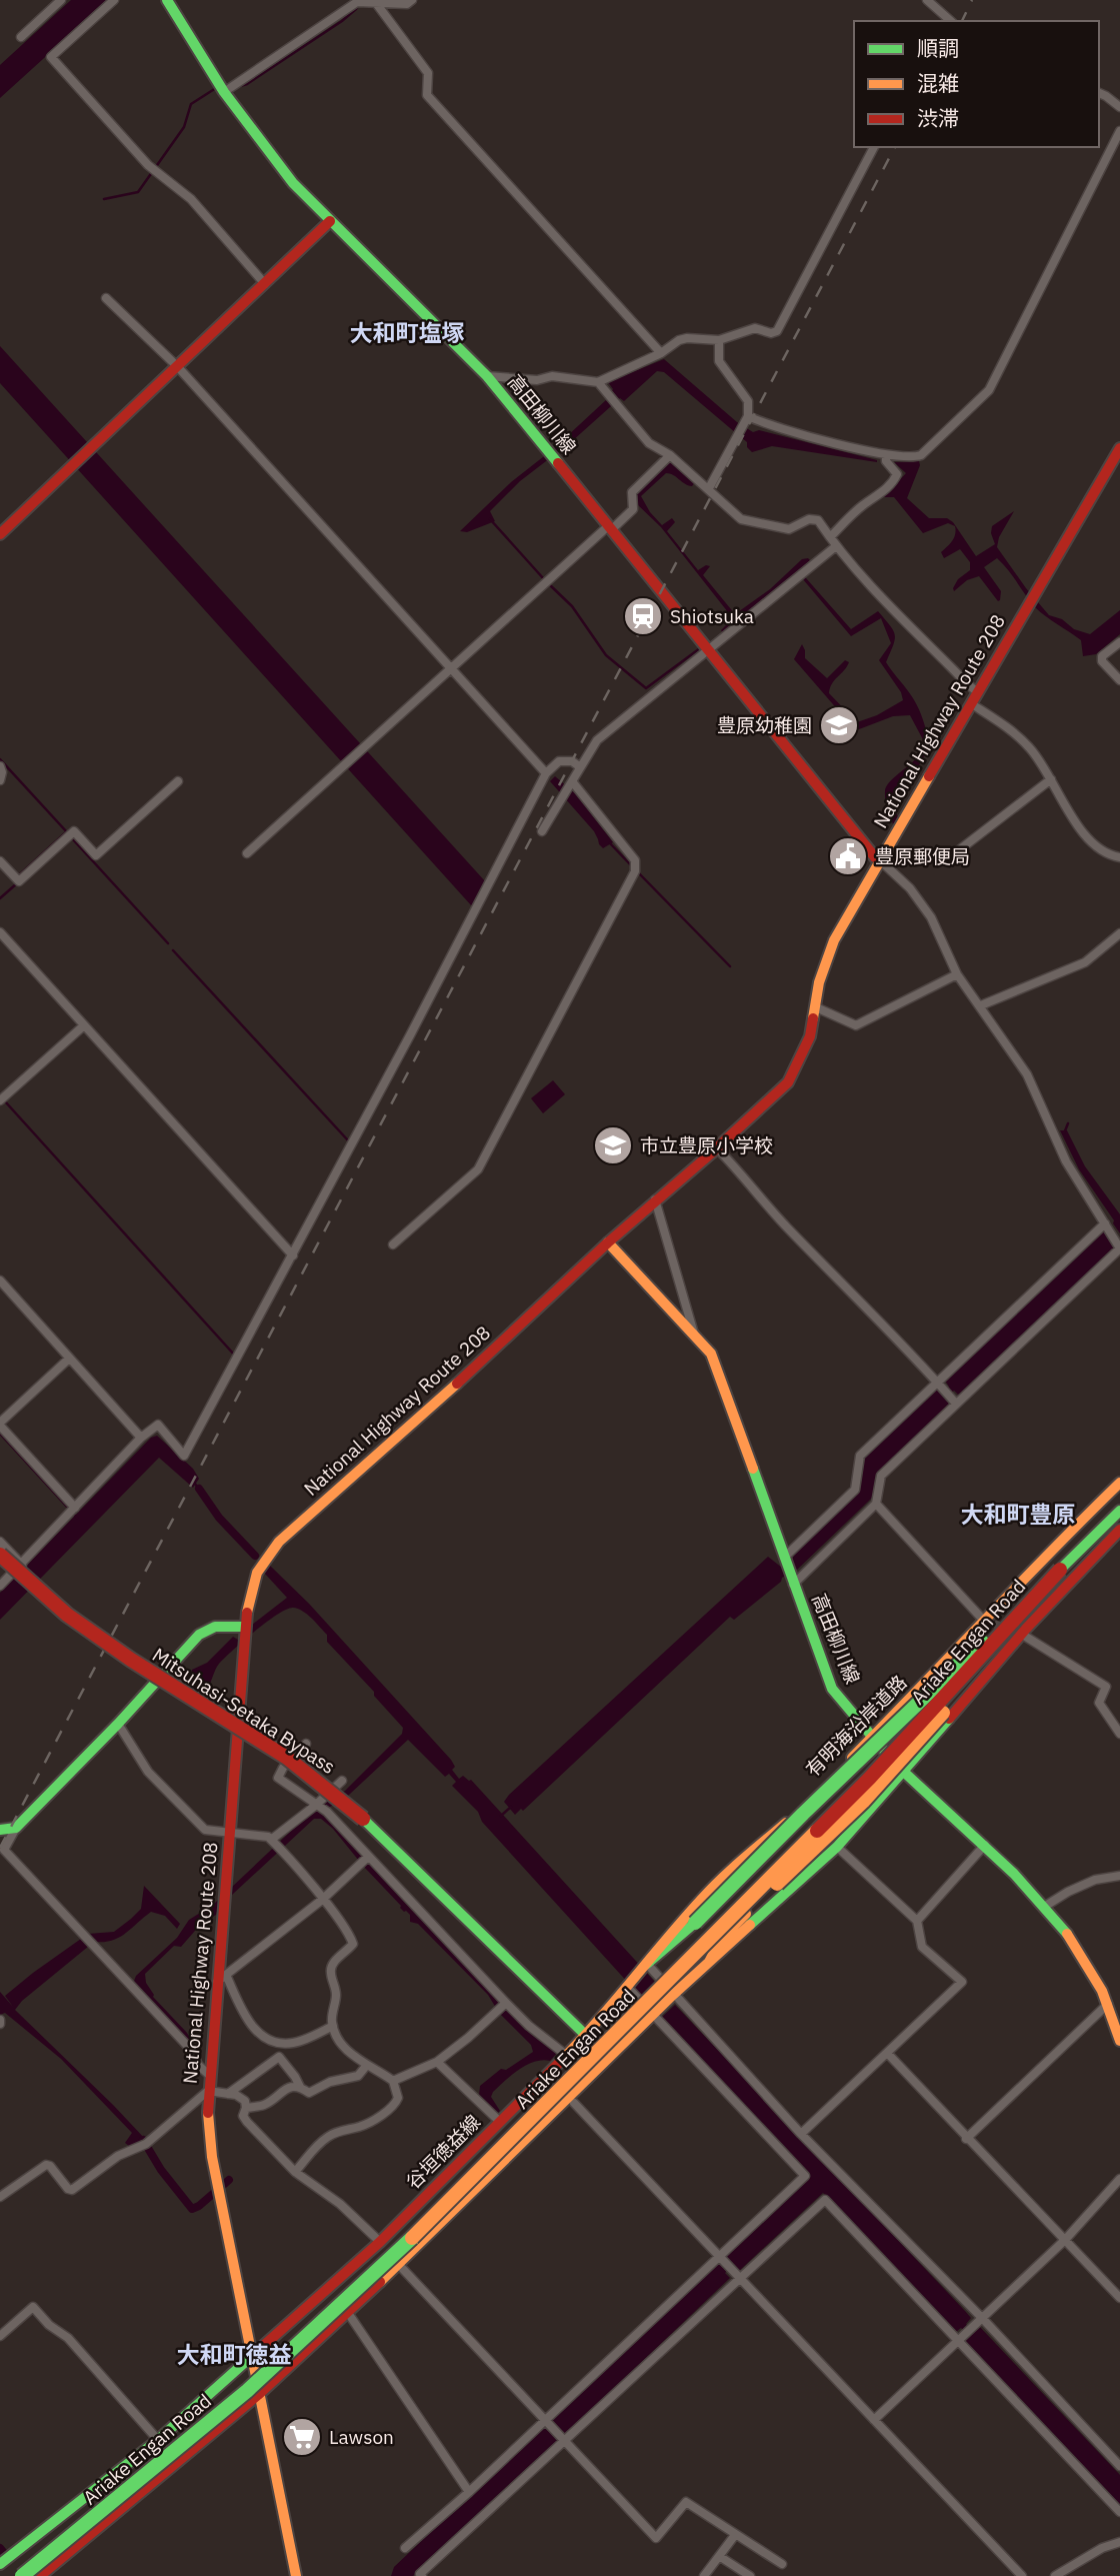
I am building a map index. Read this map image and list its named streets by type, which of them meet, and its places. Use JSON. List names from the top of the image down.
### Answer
{
  "streets": {
    "main road": [
      "高田柳川線",
      "National Highway Route 208",
      "Ariake Engan Road",
      "Mitsuhasi-Setaka Bypass",
      "有明海沿岸道路",
      "谷垣徳益線"
    ]
  },
  "crossings": [
    ["高田柳川線", "National Highway Route 208"],
    ["高田柳川線", "有明海沿岸道路"],
    ["National Highway Route 208", "谷垣徳益線"],
    ["Ariake Engan Road", "Mitsuhasi-Setaka Bypass"],
    ["Mitsuhasi-Setaka Bypass", "谷垣徳益線"],
    ["有明海沿岸道路", "谷垣徳益線"]
  ],
  "districts": ["大和町塩塚", "大和町豊原", "大和町徳益"],
  "places": {
    "station": ["Shiotsuka"],
    "school or university": ["豊原幼稚園", "市立豊原小学校"],
    "public building": ["豊原郵便局"],
    "supermarket": ["Lawson"]
  },
  "legend": ["順調", "混雑", "渋滞"]
}
